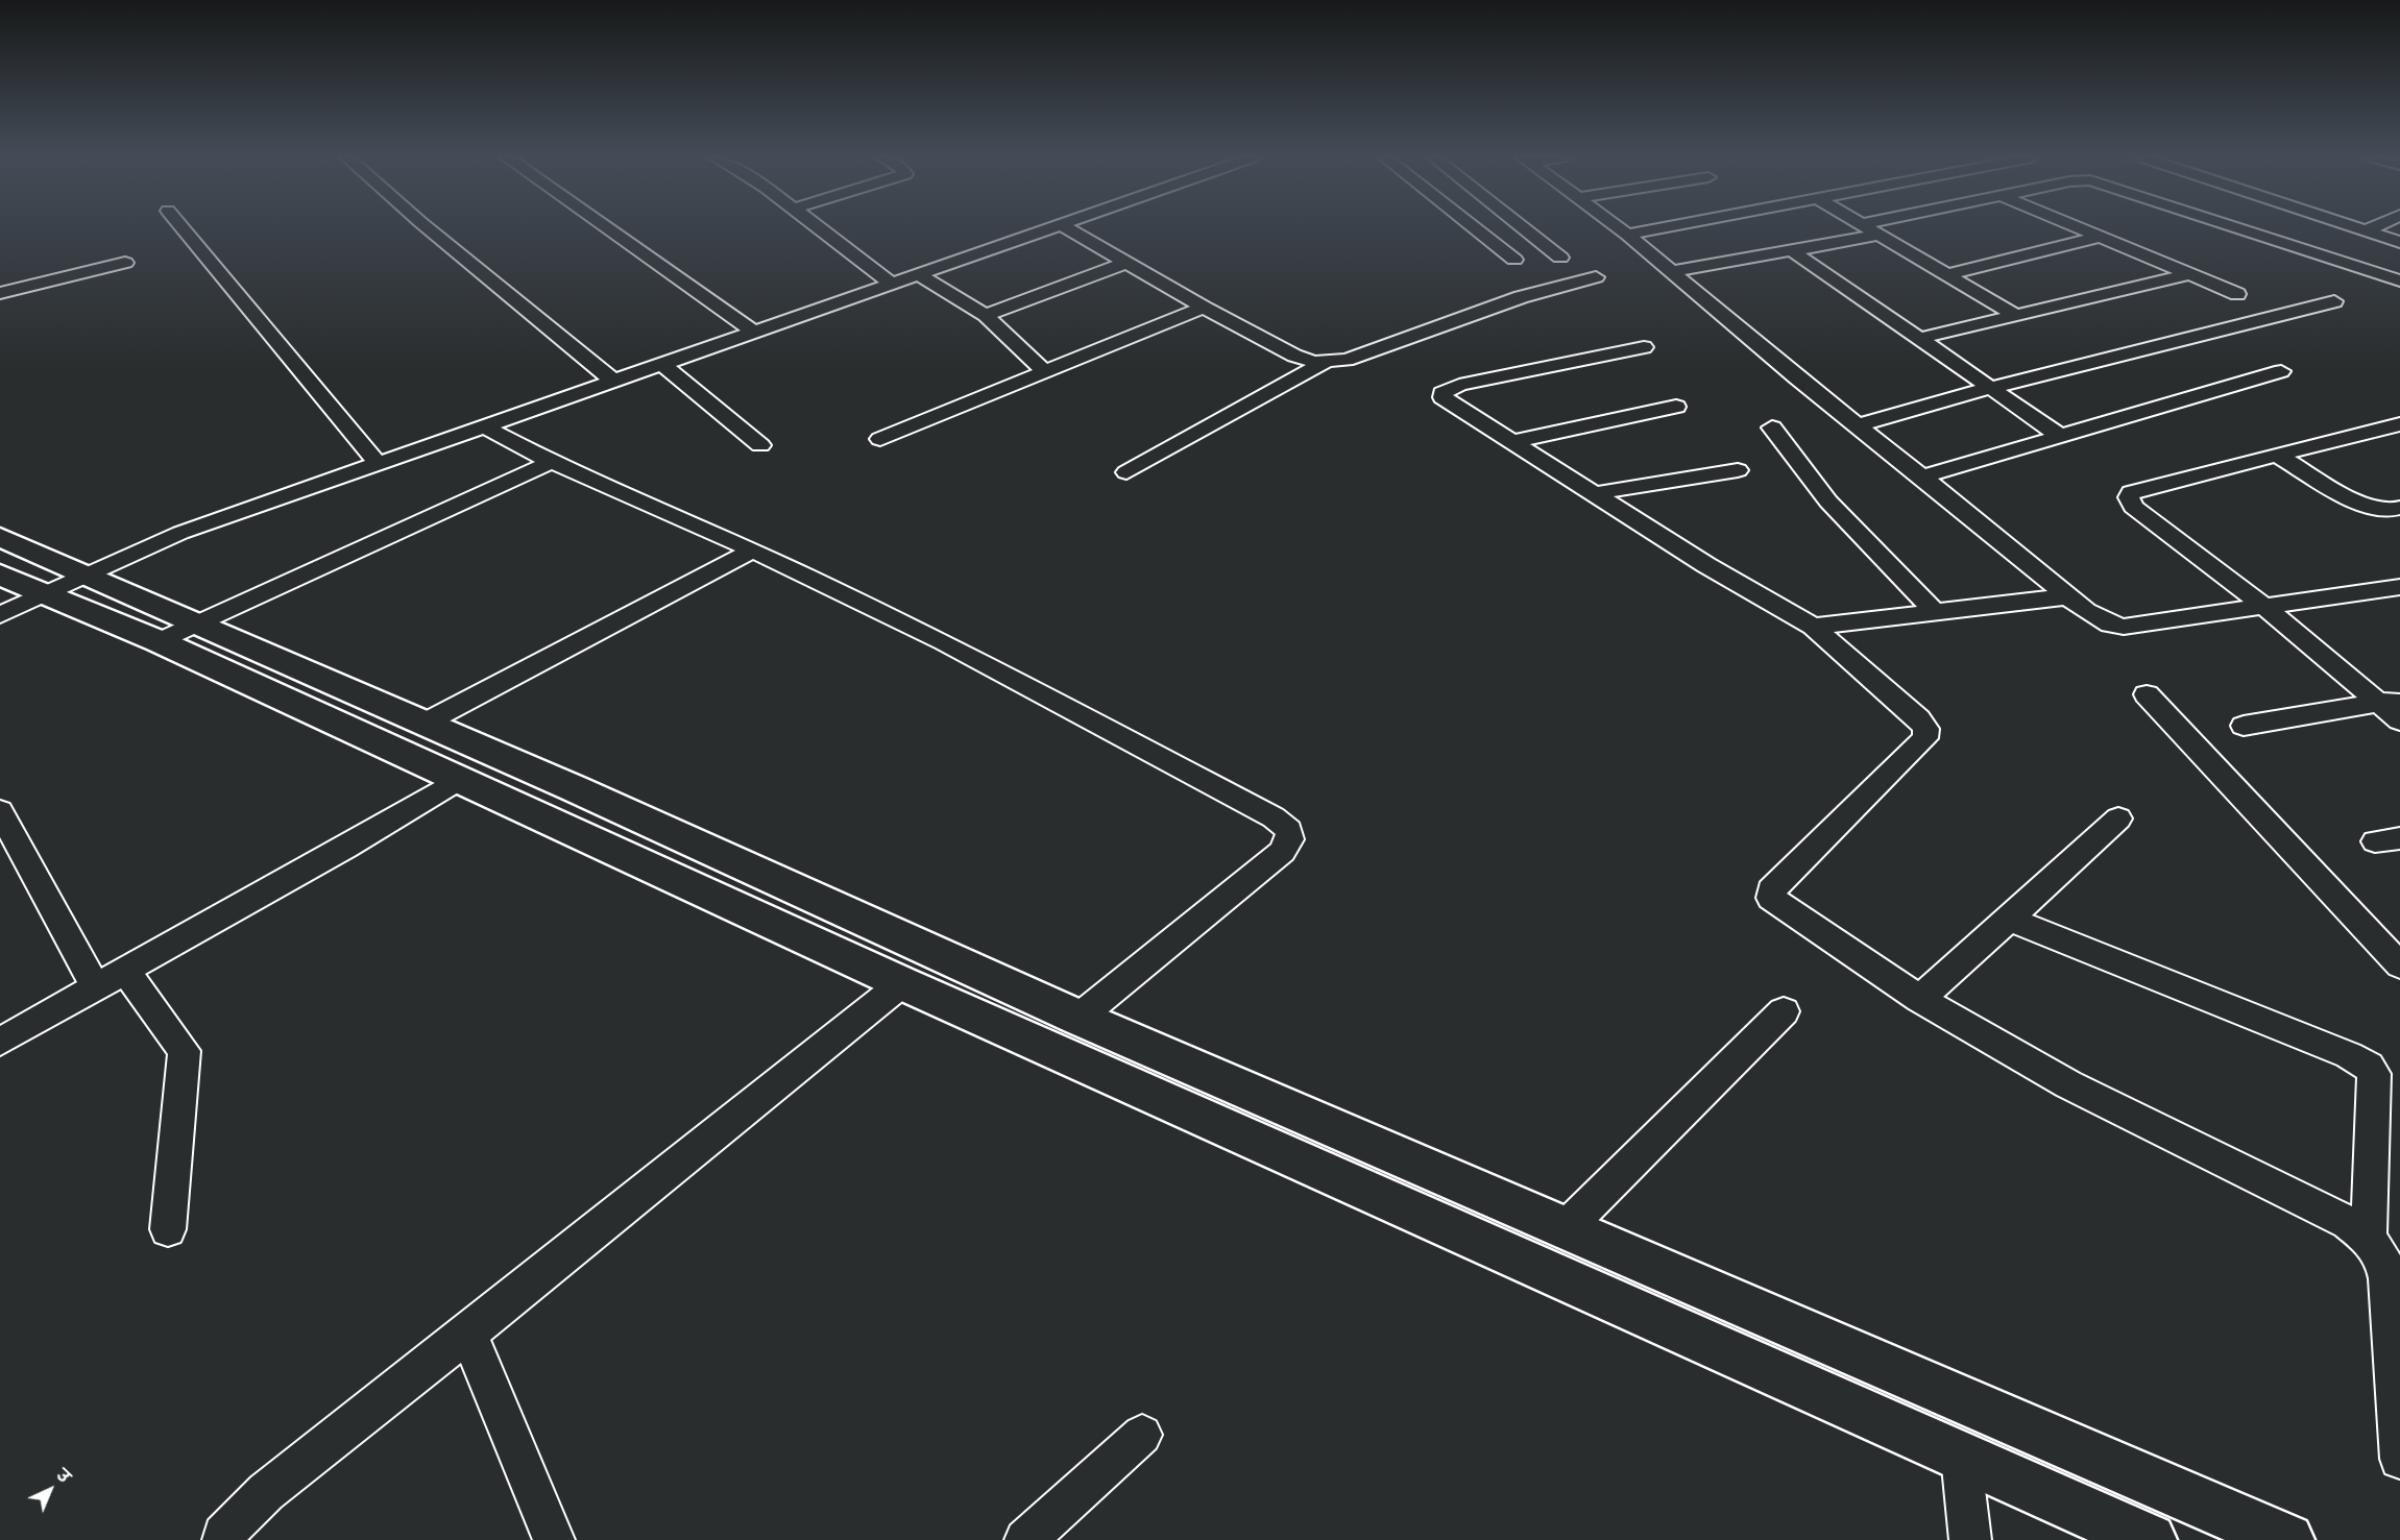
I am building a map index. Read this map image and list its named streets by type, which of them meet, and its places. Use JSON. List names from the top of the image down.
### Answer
{
  "north": "top right"
}
